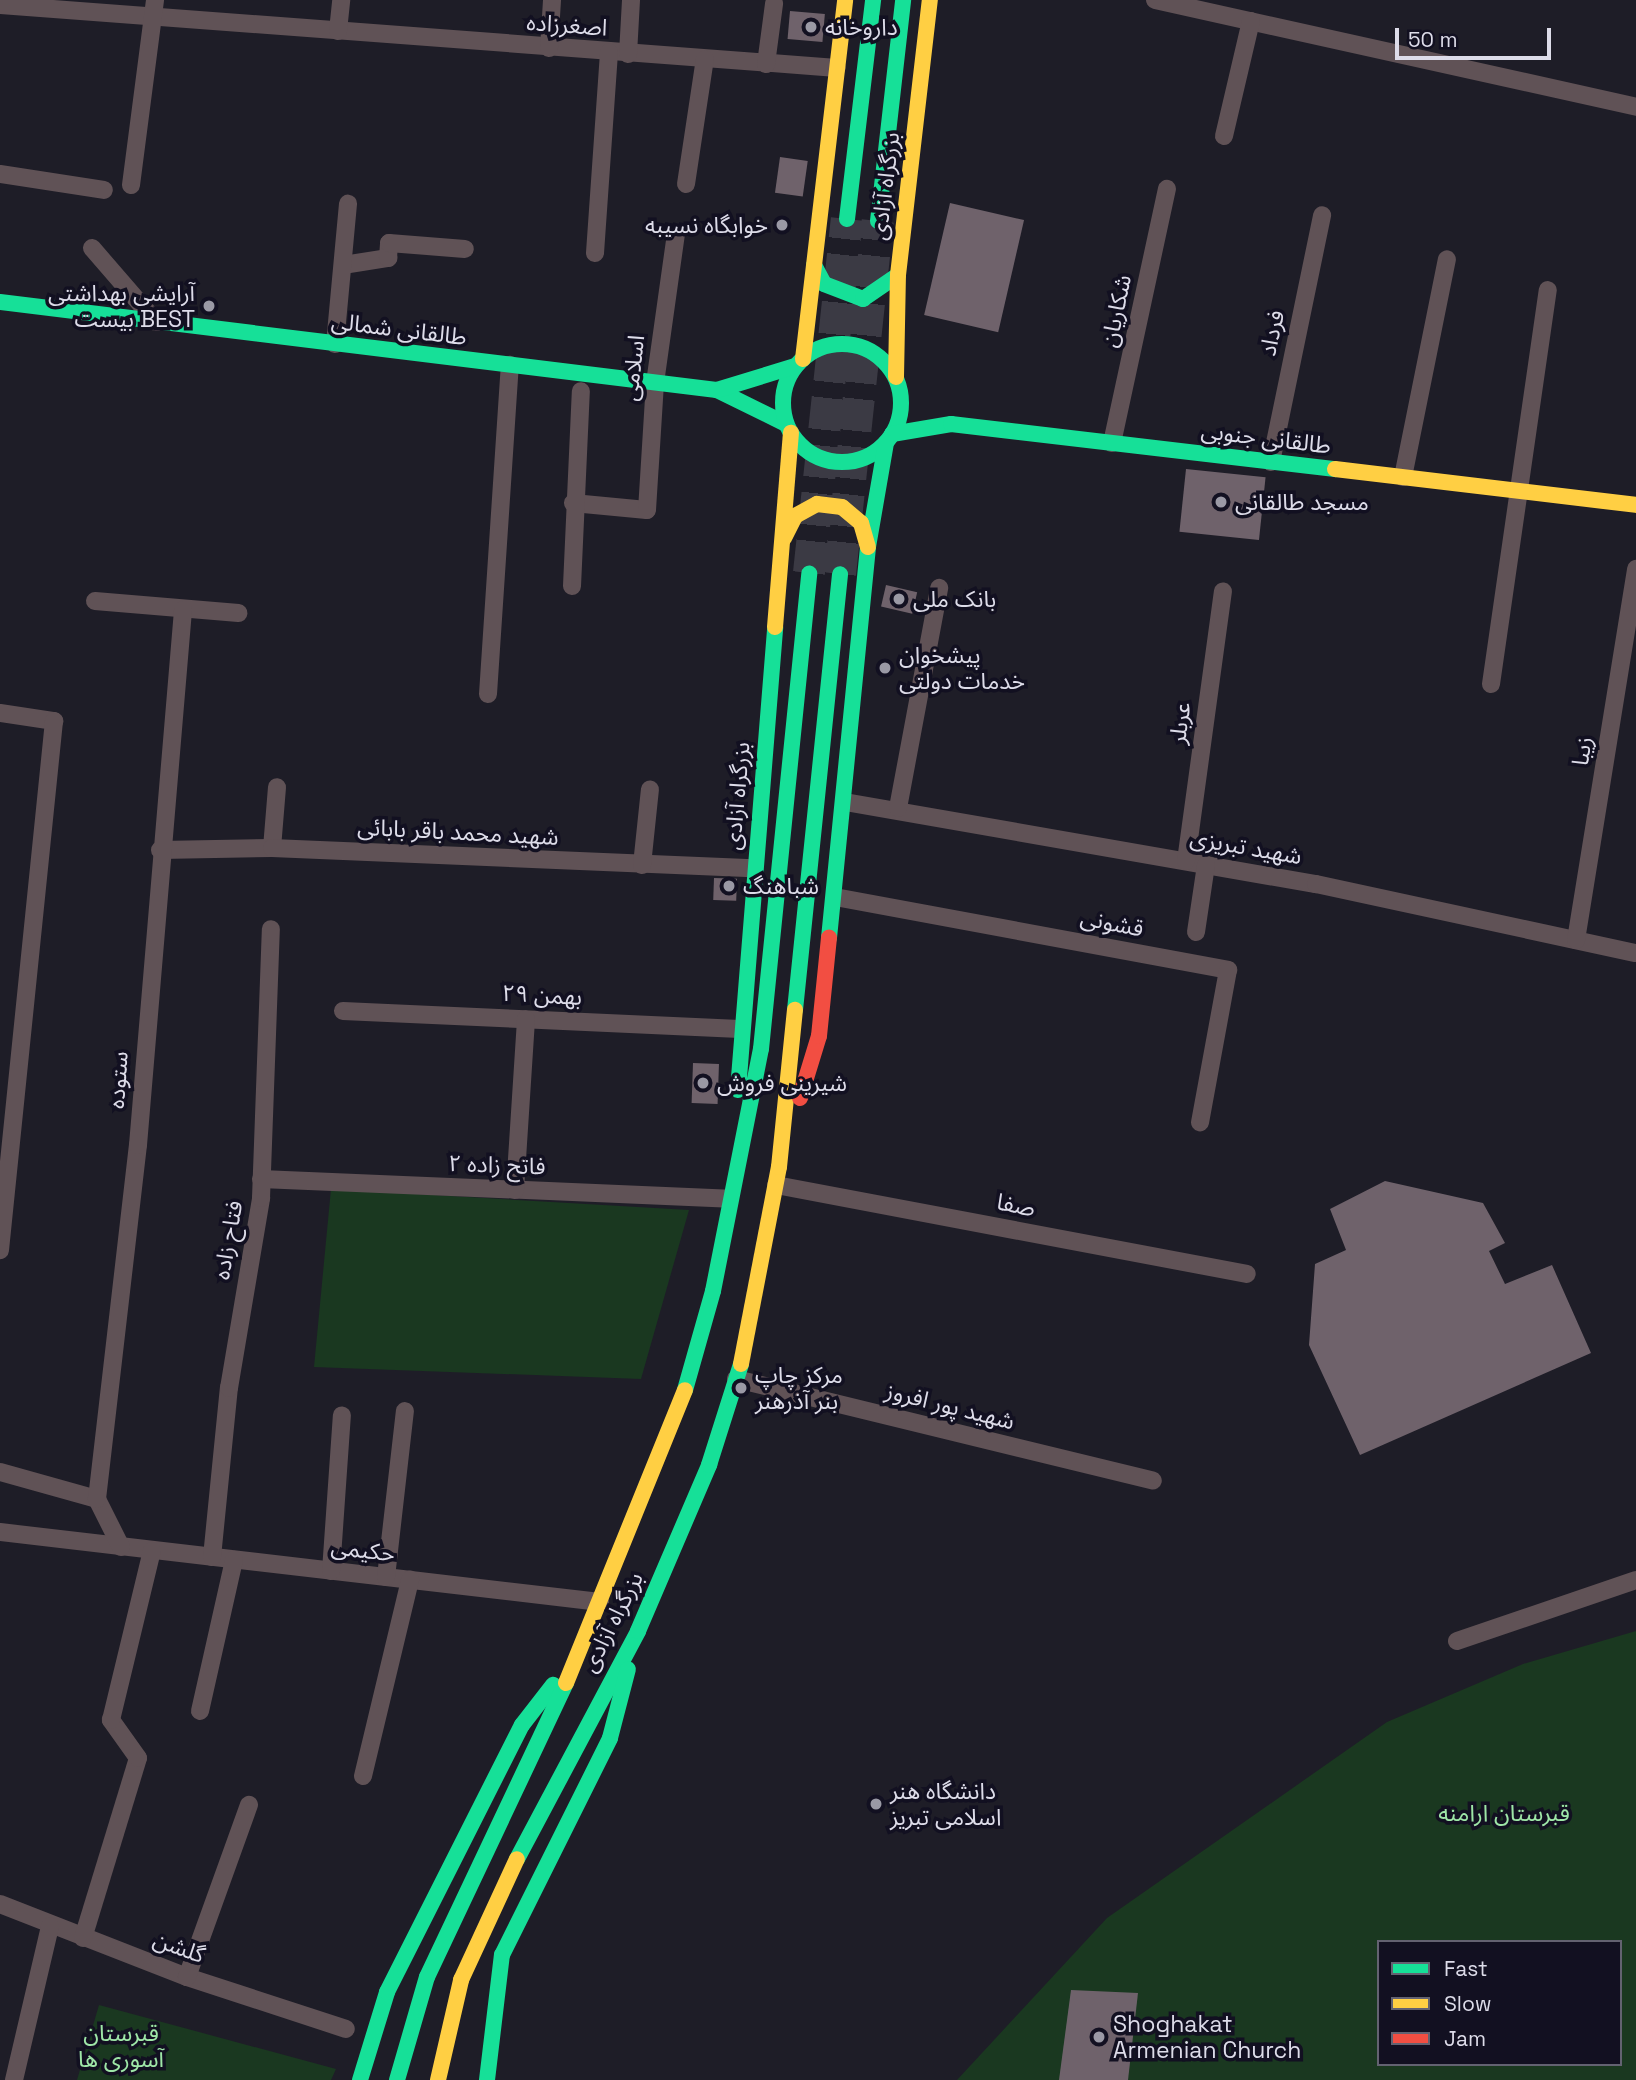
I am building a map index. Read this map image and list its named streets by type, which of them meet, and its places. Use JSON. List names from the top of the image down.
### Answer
{
  "streets": {
    "main road": ["بزرگراه آزادی", "طالقانی شمالی", "طالقانی جنوبی"],
    "street": [
      "اصغرزاده",
      "شکاریان",
      "فرداد",
      "اسلامی",
      "عربلر",
      "زیبا",
      "شهید محمد باقر بابائی",
      "شهید تبریزی",
      "قشونی",
      "۲۹ بهمن",
      "ستوده",
      "فاتح زاده ۲",
      "صفا",
      "فتاح زاده",
      "شهید پور افروز",
      "حکیمی",
      "گلشن"
    ]
  },
  "crossings": [
    ["بزرگراه آزادی", "طالقانی شمالی"],
    ["بزرگراه آزادی", "طالقانی جنوبی"],
    ["بزرگراه آزادی", "شهید محمد باقر بابائی"],
    ["بزرگراه آزادی", "شهید تبریزی"],
    ["بزرگراه آزادی", "قشونی"],
    ["بزرگراه آزادی", "۲۹ بهمن"],
    ["بزرگراه آزادی", "فاتح زاده ۲"],
    ["بزرگراه آزادی", "صفا"],
    ["بزرگراه آزادی", "شهید پور افروز"],
    ["بزرگراه آزادی", "حکیمی"],
    ["شکاریان", "طالقانی جنوبی"],
    ["طالقانی شمالی", "اسلامی"],
    ["طالقانی شمالی", "طالقانی جنوبی"],
    ["فرداد", "طالقانی جنوبی"],
    ["عربلر", "شهید تبریزی"],
    ["زیبا", "شهید تبریزی"],
    ["شهید محمد باقر بابائی", "ستوده"],
    ["فاتح زاده ۲", "فتاح زاده"],
    ["فتاح زاده", "حکیمی"]
  ],
  "parks": ["قبرستان ارامنه", "قبرستان آسوری ها"],
  "places": [
    "داروخانه",
    "خوابگاه نسیبه",
    "آرایشی بهداشتی بیست BEST",
    "مسجد طالقانی",
    "بانک ملی",
    "پیشخوان خدمات دولتی",
    "شباهنگ",
    "شیرینی فروش",
    "مرکز چاپ بنر آذرهنر",
    "دانشگاه هنر اسلامی تبریز",
    "Shoghakat Armenian Church"
  ],
  "legend": ["Fast", "Slow", "Jam"],
  "scale_bar": "50 m"
}
